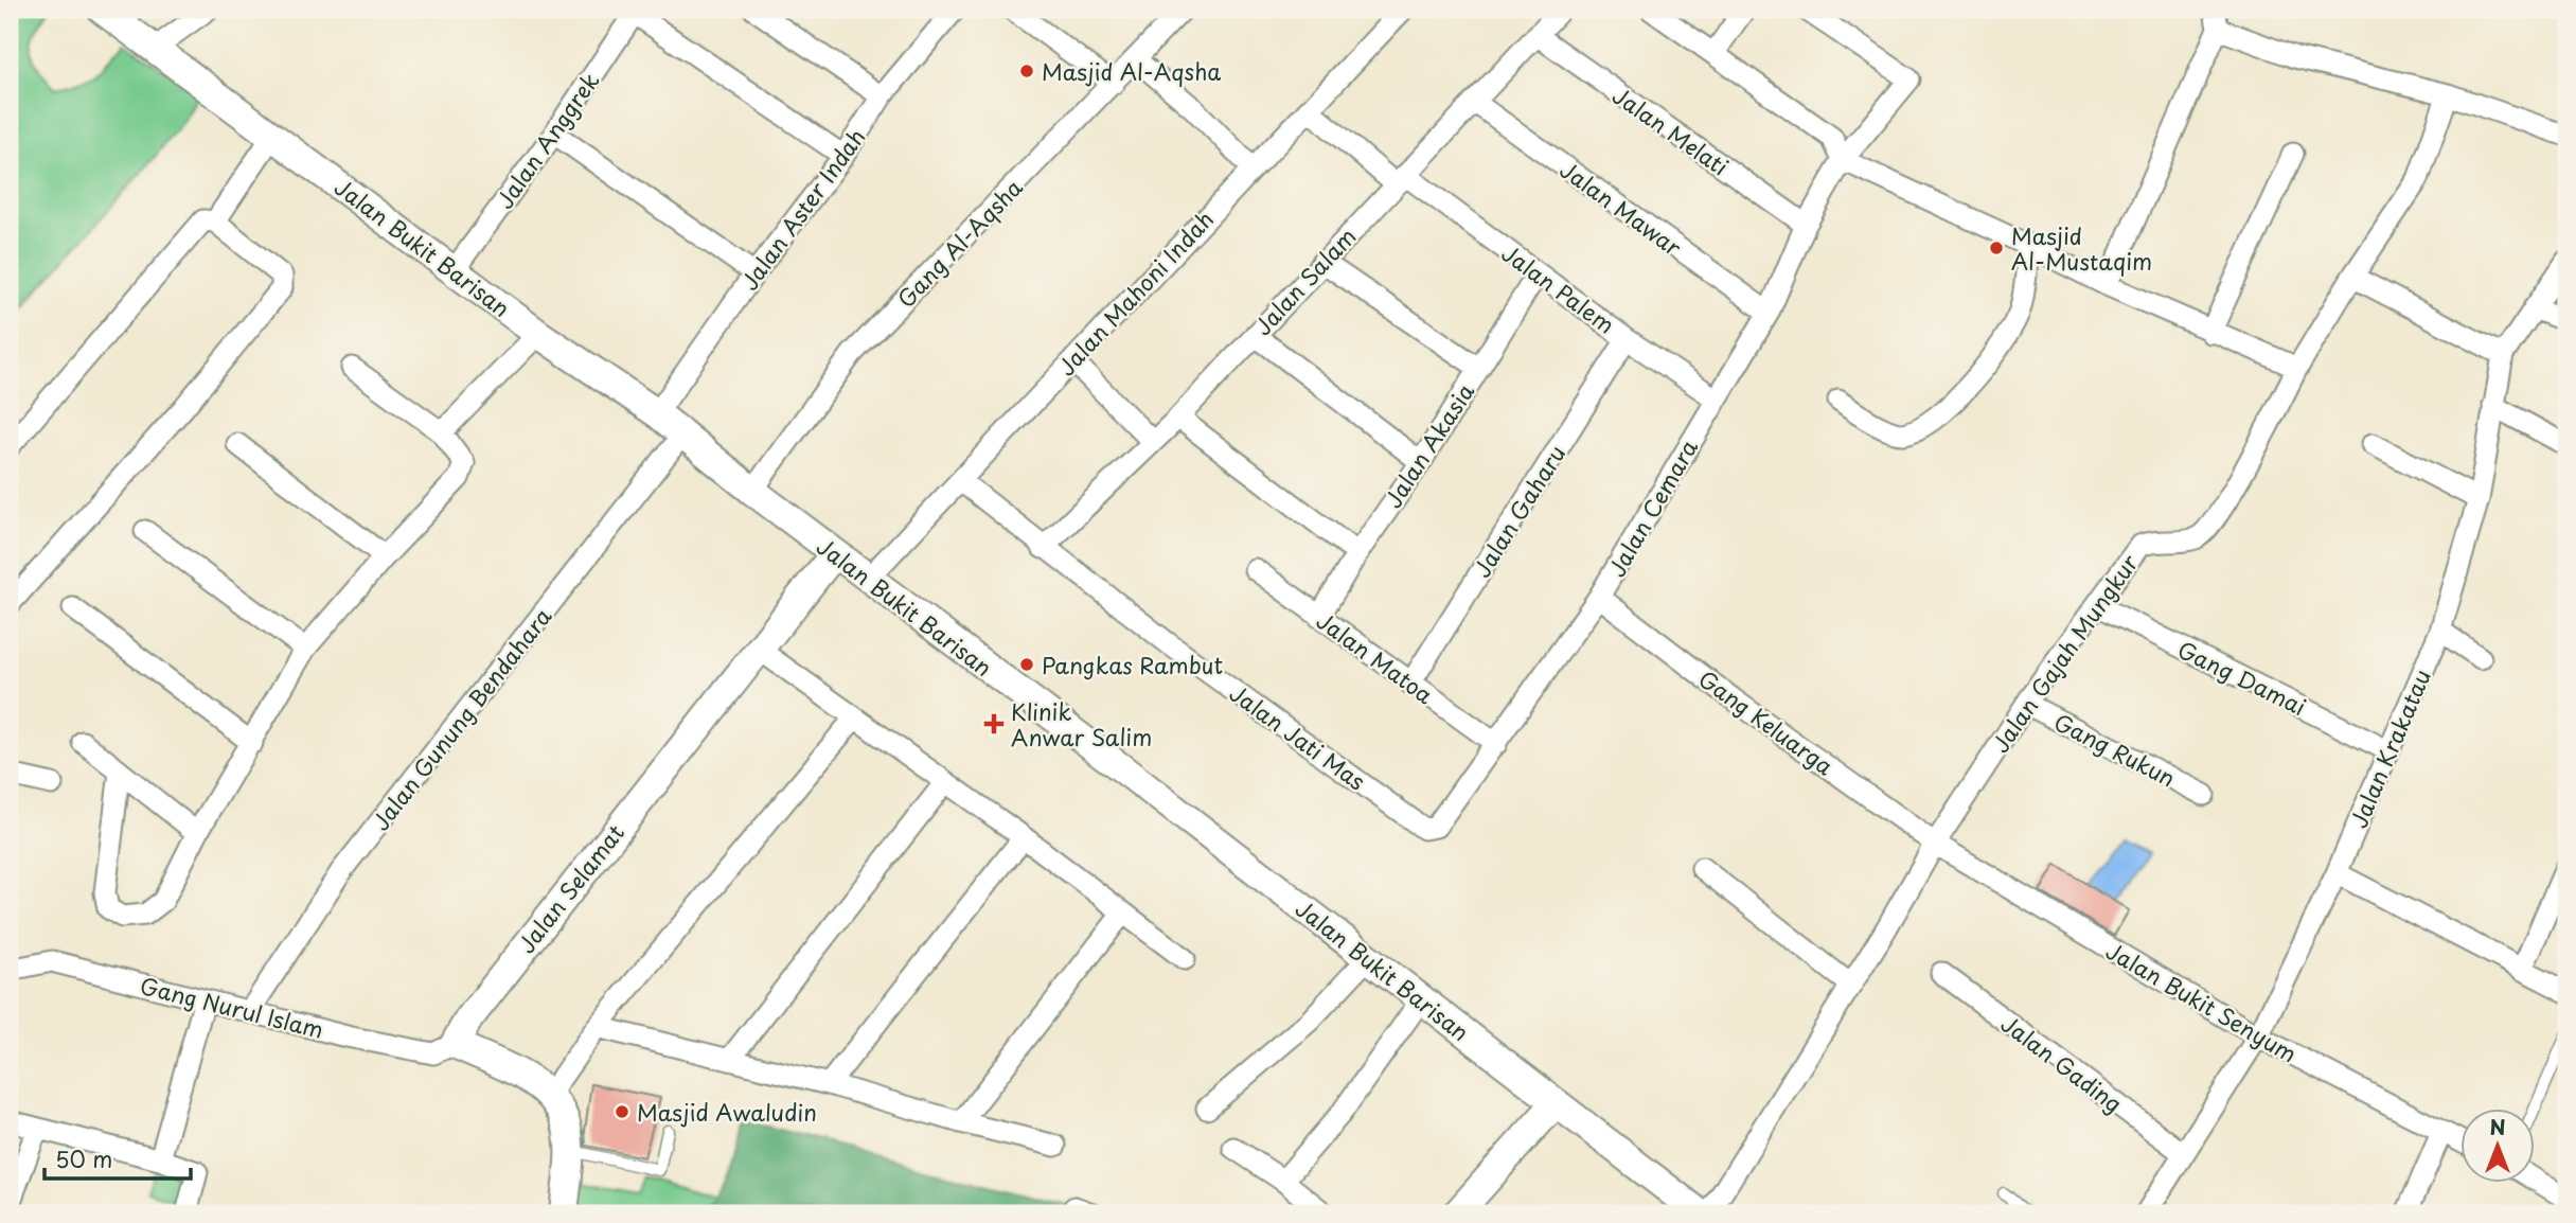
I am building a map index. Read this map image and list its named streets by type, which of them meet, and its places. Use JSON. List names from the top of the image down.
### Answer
{
  "streets": {
    "main road": ["Jalan Bukit Barisan", "Jalan Selamat"],
    "street": [
      "Jalan Melati",
      "Jalan Anggrek",
      "Jalan Mawar",
      "Jalan Aster Indah",
      "Gang Al-Aqsha",
      "Jalan Salam",
      "Jalan Palem",
      "Jalan Mahoni Indah",
      "Jalan Akasia",
      "Jalan Cemara",
      "Jalan Gaharu",
      "Jalan Gajah Mungkur",
      "Jalan Matoa",
      "Gang Damai",
      "Jalan Gunung Bendahara",
      "Gang Keluarga",
      "Jalan Jati Mas",
      "Jalan Krakatau",
      "Gang Rukun",
      "Jalan Bukit Senyum",
      "Gang Nurul Islam",
      "Jalan Gading"
    ]
  },
  "crossings": [
    ["Jalan Melati", "Jalan Salam"],
    ["Jalan Melati", "Jalan Cemara"],
    ["Jalan Anggrek", "Jalan Bukit Barisan"],
    ["Jalan Mawar", "Jalan Salam"],
    ["Jalan Mawar", "Jalan Cemara"],
    ["Jalan Aster Indah", "Jalan Bukit Barisan"],
    ["Gang Al-Aqsha", "Jalan Bukit Barisan"],
    ["Jalan Bukit Barisan", "Jalan Mahoni Indah"],
    ["Jalan Bukit Barisan", "Jalan Gunung Bendahara"],
    ["Jalan Bukit Barisan", "Jalan Selamat"],
    ["Jalan Salam", "Jalan Palem"],
    ["Jalan Salam", "Jalan Jati Mas"],
    ["Jalan Palem", "Jalan Mahoni Indah"],
    ["Jalan Palem", "Jalan Akasia"],
    ["Jalan Palem", "Jalan Cemara"],
    ["Jalan Palem", "Jalan Gaharu"],
    ["Jalan Mahoni Indah", "Jalan Jati Mas"],
    ["Jalan Akasia", "Jalan Matoa"],
    ["Jalan Cemara", "Jalan Matoa"],
    ["Jalan Cemara", "Gang Keluarga"],
    ["Jalan Cemara", "Jalan Jati Mas"],
    ["Jalan Gaharu", "Jalan Matoa"],
    ["Jalan Gajah Mungkur", "Gang Damai"],
    ["Jalan Gajah Mungkur", "Gang Keluarga"],
    ["Jalan Gajah Mungkur", "Gang Rukun"],
    ["Jalan Gajah Mungkur", "Jalan Bukit Senyum"],
    ["Gang Damai", "Jalan Krakatau"],
    ["Jalan Gunung Bendahara", "Gang Nurul Islam"],
    ["Gang Keluarga", "Jalan Bukit Senyum"],
    ["Jalan Krakatau", "Jalan Bukit Senyum"],
    ["Jalan Krakatau", "Jalan Gading"],
    ["Jalan Selamat", "Gang Nurul Islam"]
  ],
  "places": {
    "other": [
      "Masjid Al-Aqsha",
      "Masjid Al-Mustaqim",
      "Pangkas Rambut",
      "Masjid Awaludin"
    ],
    "health": ["Klinik Anwar Salim"]
  },
  "scale_bar": "50 m",
  "north": "top"
}
